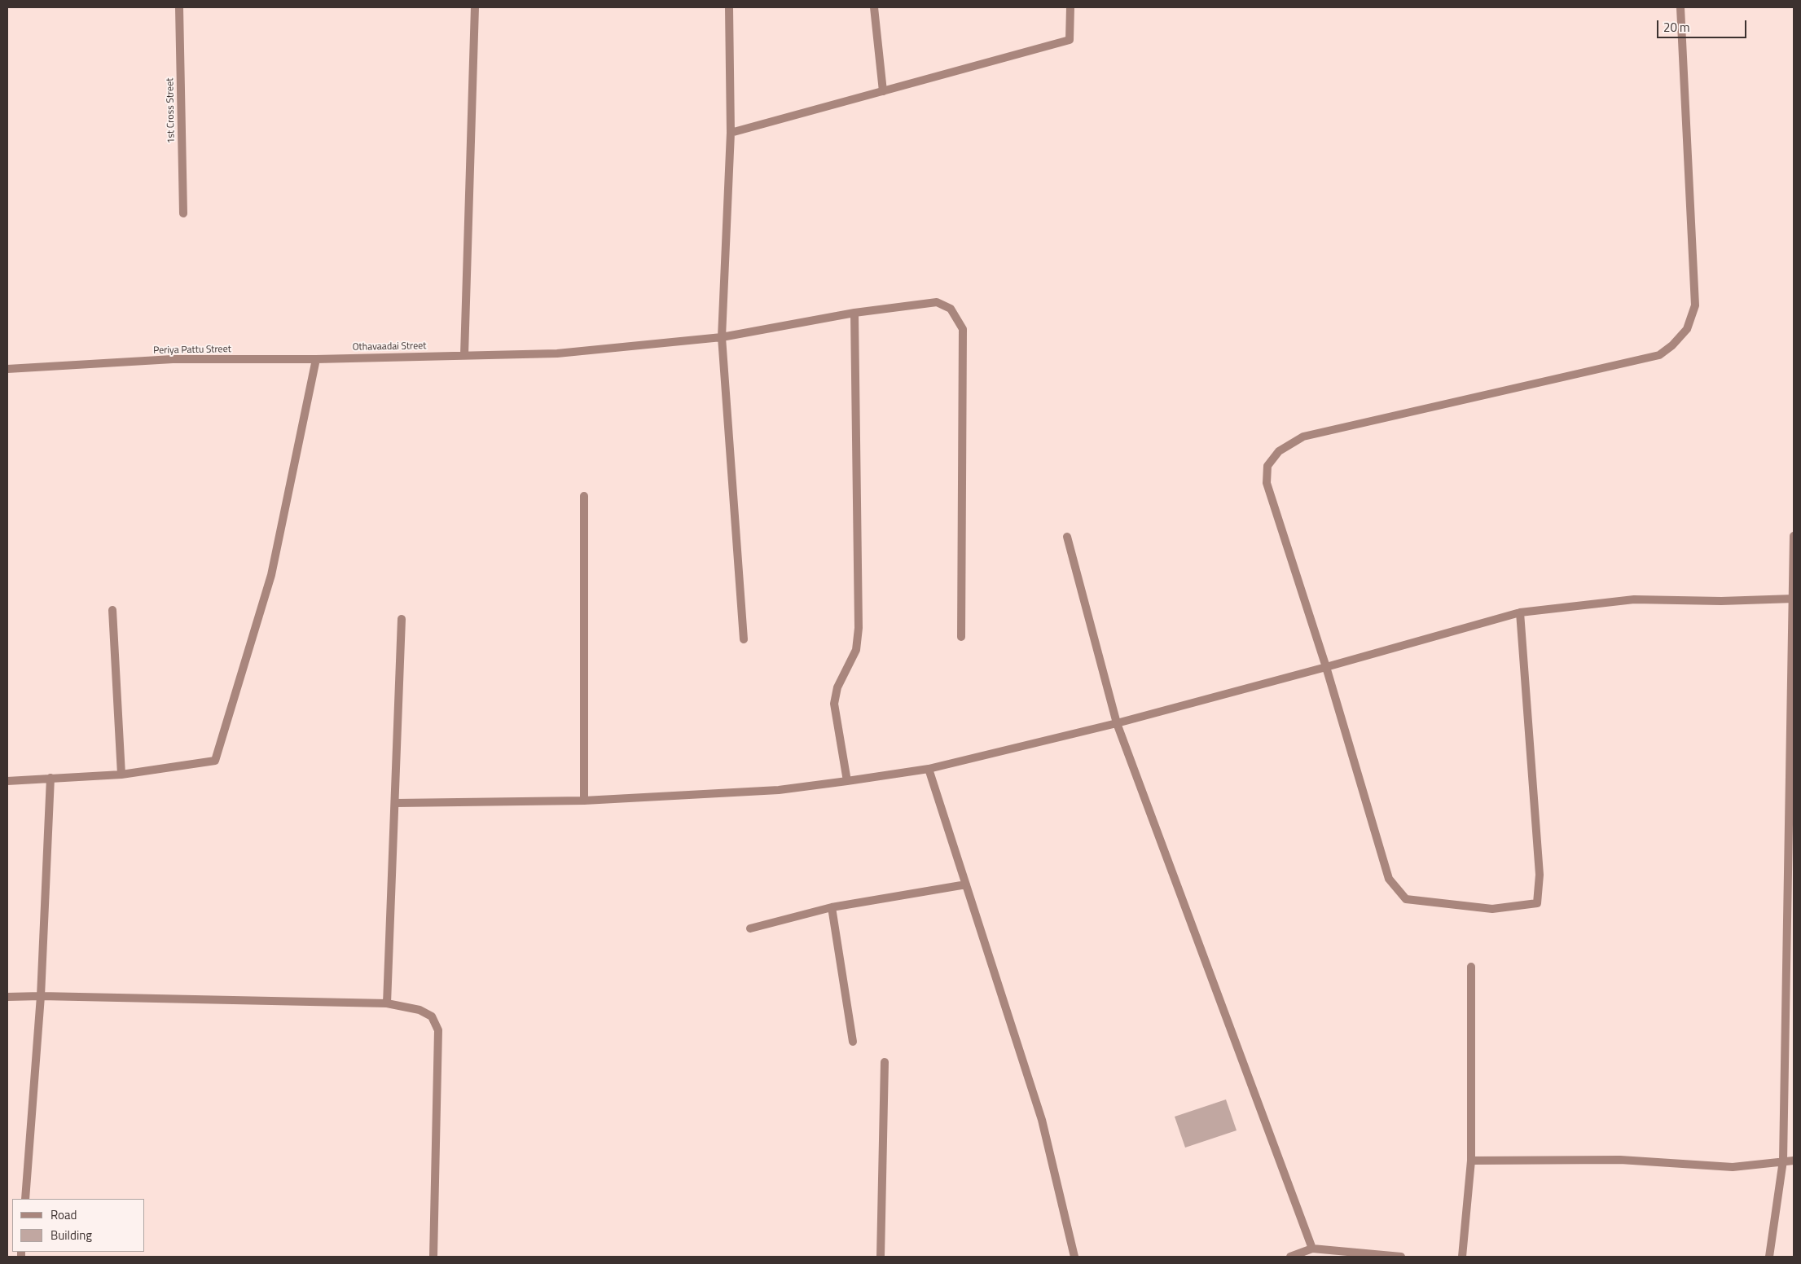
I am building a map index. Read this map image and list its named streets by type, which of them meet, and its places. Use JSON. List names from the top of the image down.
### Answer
{
  "streets": {
    "street": ["1st Cross Street", "Othavaadai Street", "Periya Pattu Street"]
  },
  "crossings": [
    ["Othavaadai Street", "Periya Pattu Street"]
  ],
  "legend": ["Road", "Building"],
  "scale_bar": "20 m"
}
